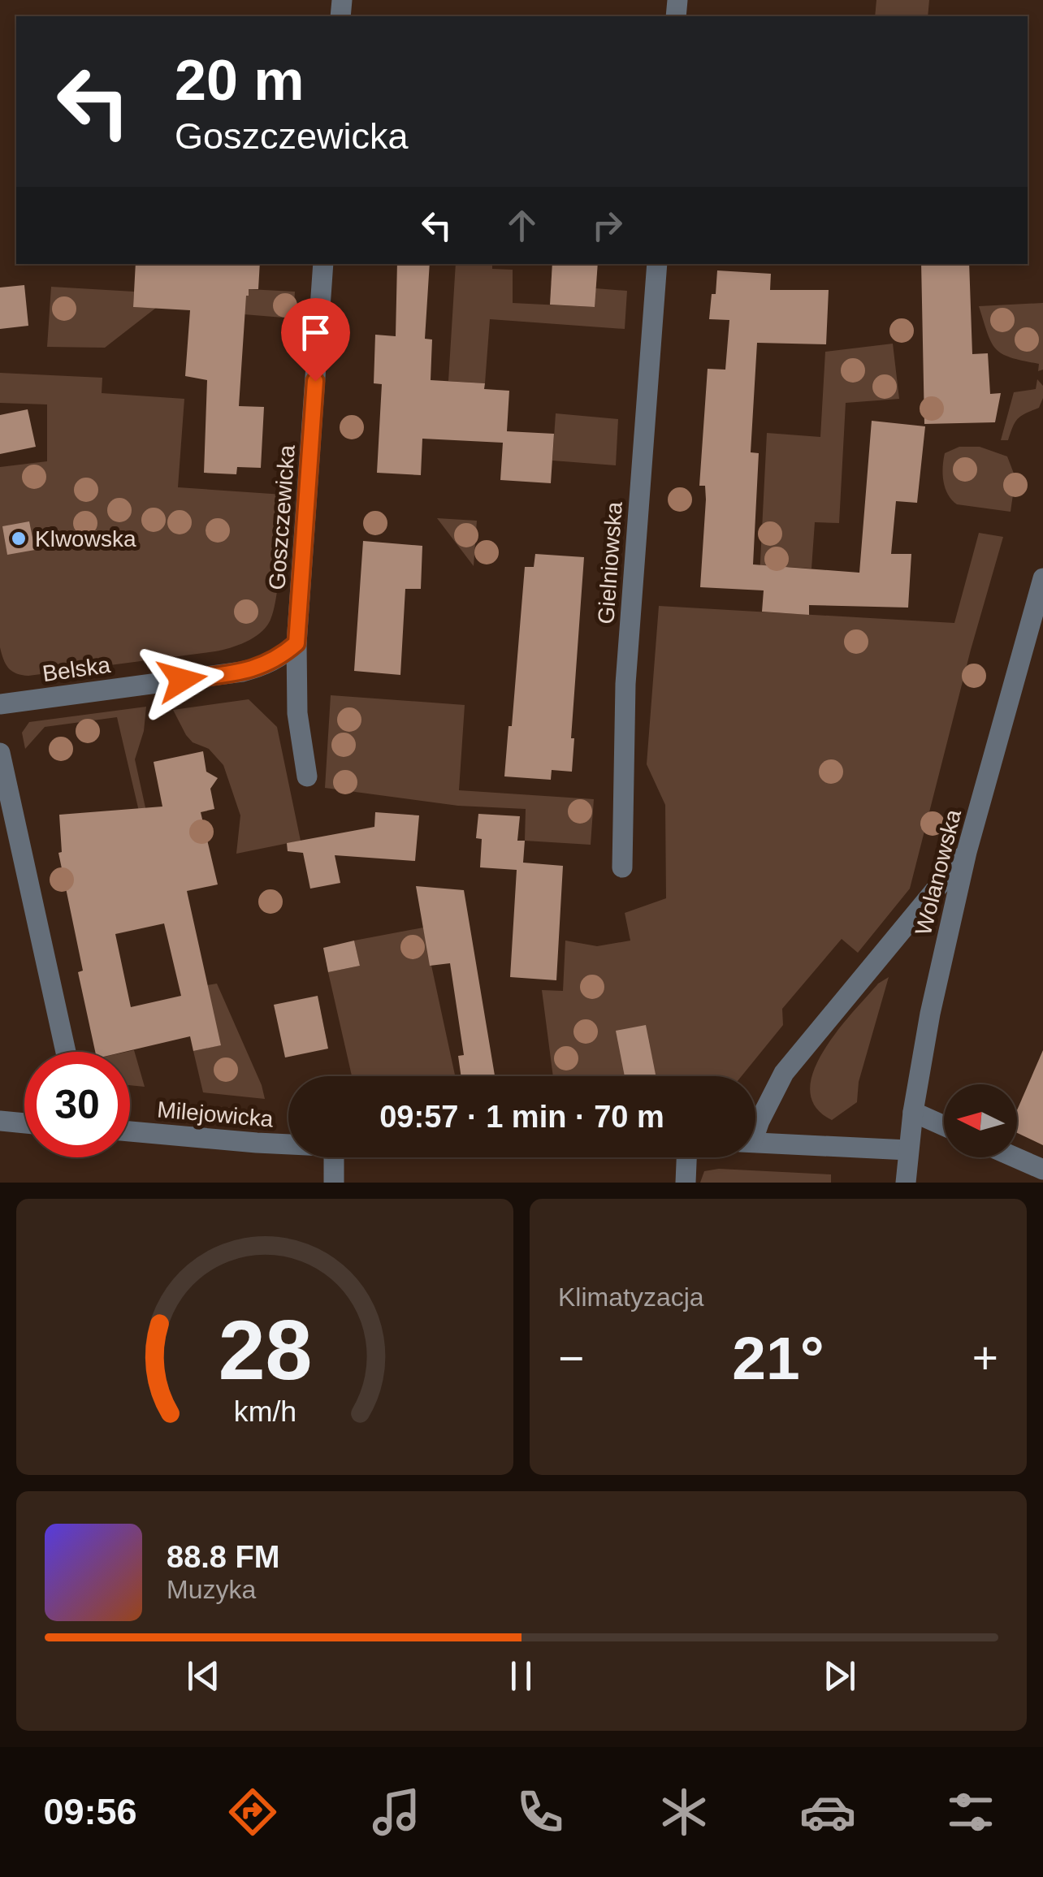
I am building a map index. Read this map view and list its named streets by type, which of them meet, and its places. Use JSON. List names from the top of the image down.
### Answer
{
  "streets": {
    "street": [
      "Goszczewicka",
      "Gielniowska",
      "Belska",
      "Wolanowska",
      "Milejowicka"
    ]
  },
  "crossings": [
    ["Goszczewicka", "Belska"]
  ],
  "places": ["Klwowska"],
  "north": "left",
  "page": {
    "turn": ["20 m", "Goszczewicka"],
    "limit": "30",
    "trip": "09:57 · 1 min · 70 m",
    "tile": "Klimatyzacja",
    "heat": ["−", "21°", "+"],
    "song": ["88.8 FM", "Muzyka"],
    "tabs": "09:56",
    "gauge": ["28", "km/h"]
  }
}
